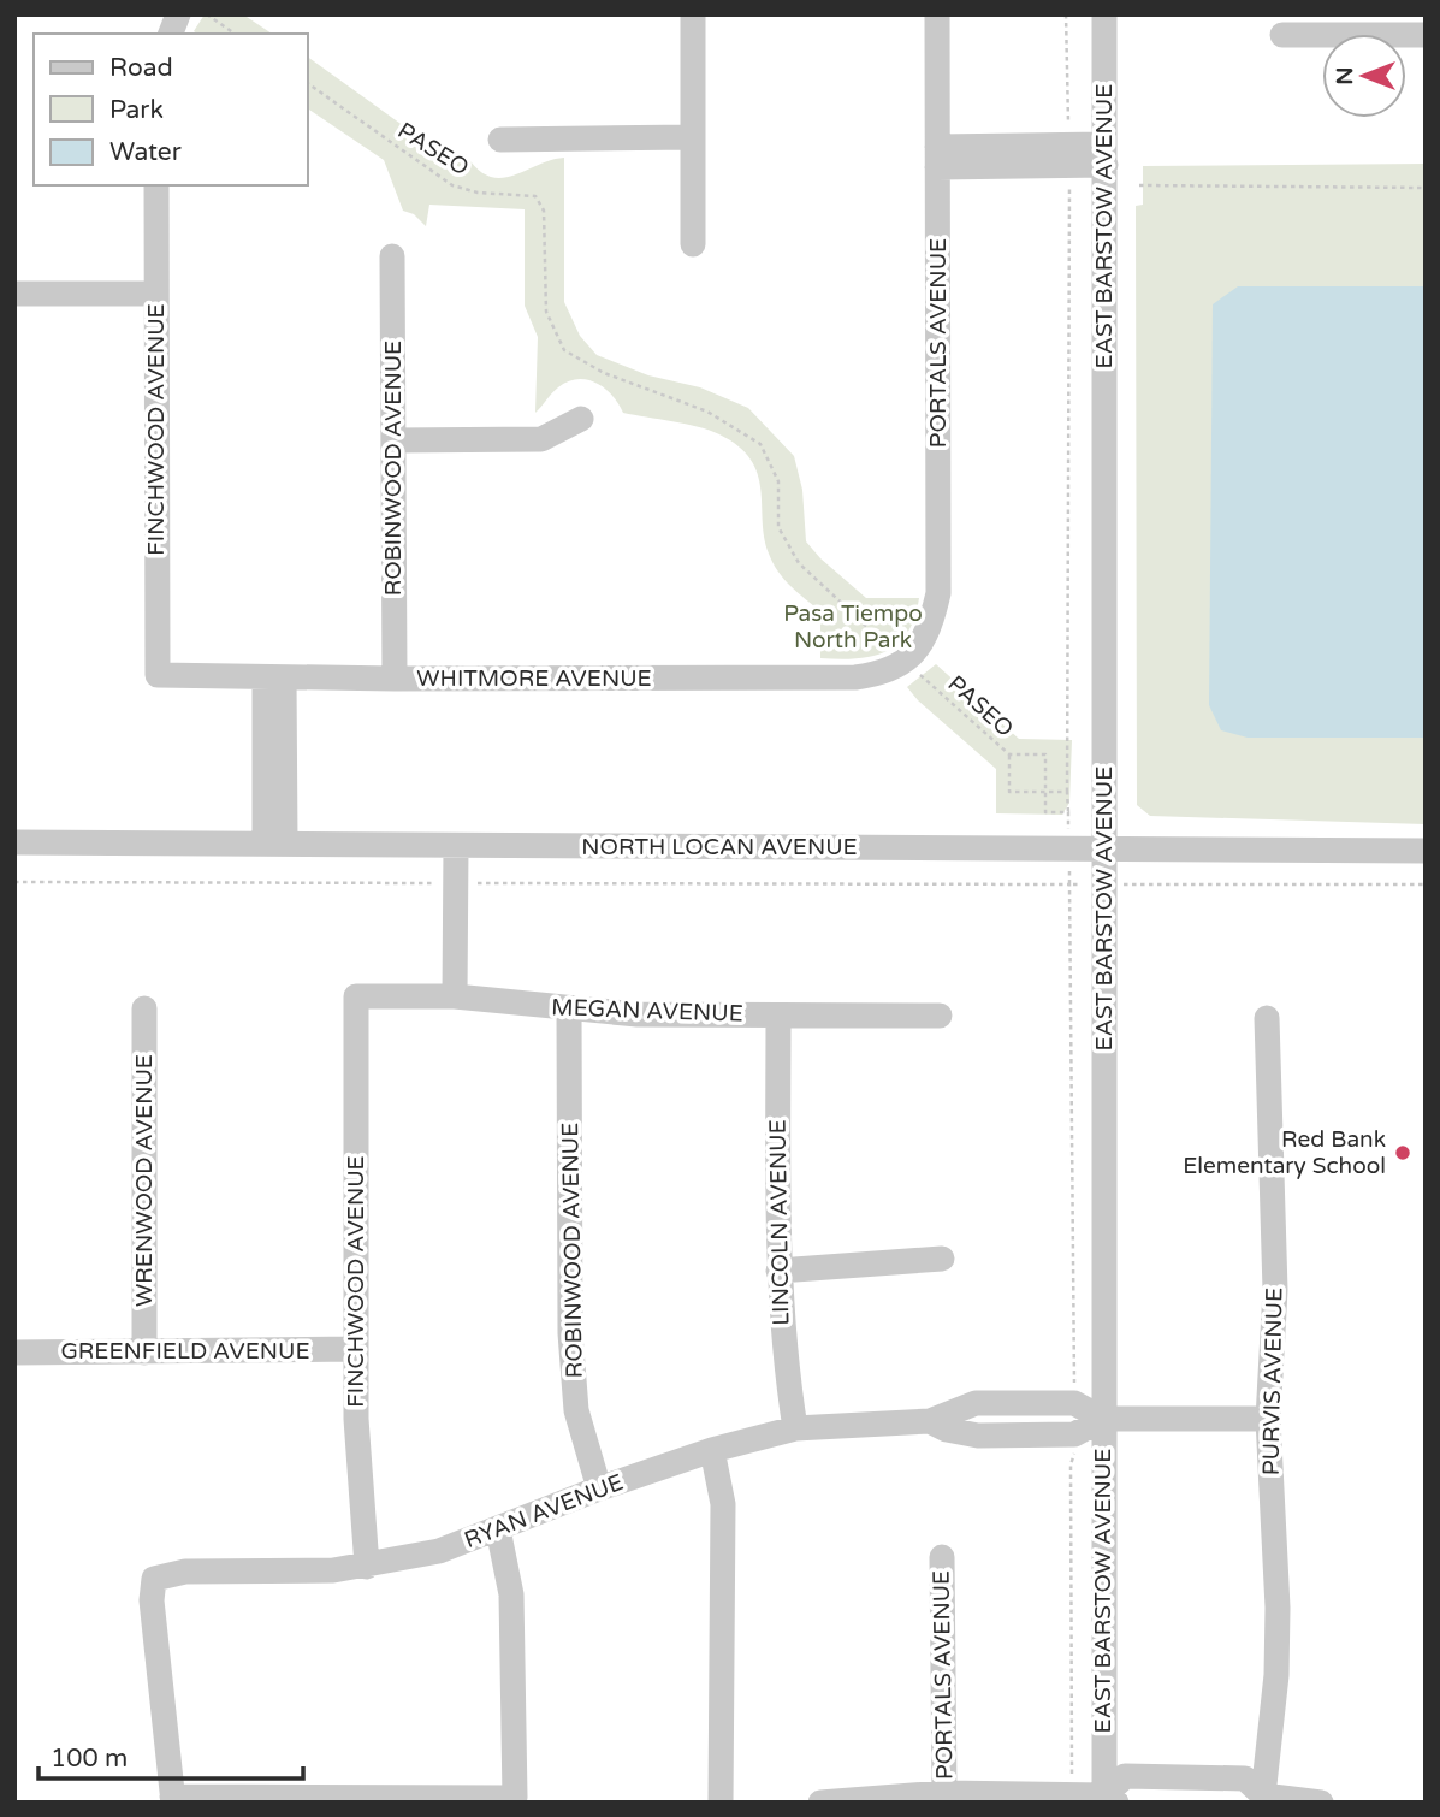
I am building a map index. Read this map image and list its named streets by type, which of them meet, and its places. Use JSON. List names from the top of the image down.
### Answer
{
  "streets": {
    "street": [
      "EAST BARSTOW AVENUE",
      "PORTALS AVENUE",
      "FINCHWOOD AVENUE",
      "ROBINWOOD AVENUE",
      "WHITMORE AVENUE",
      "NORTH LOCAN AVENUE",
      "MEGAN AVENUE",
      "WRENWOOD AVENUE",
      "LINCOLN AVENUE",
      "GREENFIELD AVENUE",
      "PURVIS AVENUE",
      "RYAN AVENUE"
    ],
    "path": ["PASEO"]
  },
  "crossings": [
    ["PASEO", "PORTALS AVENUE"],
    ["PASEO", "WHITMORE AVENUE"],
    ["EAST BARSTOW AVENUE", "NORTH LOCAN AVENUE"],
    ["EAST BARSTOW AVENUE", "RYAN AVENUE"],
    ["PORTALS AVENUE", "WHITMORE AVENUE"],
    ["FINCHWOOD AVENUE", "WHITMORE AVENUE"],
    ["FINCHWOOD AVENUE", "MEGAN AVENUE"],
    ["FINCHWOOD AVENUE", "GREENFIELD AVENUE"],
    ["FINCHWOOD AVENUE", "RYAN AVENUE"],
    ["ROBINWOOD AVENUE", "WHITMORE AVENUE"],
    ["ROBINWOOD AVENUE", "MEGAN AVENUE"],
    ["ROBINWOOD AVENUE", "RYAN AVENUE"],
    ["MEGAN AVENUE", "LINCOLN AVENUE"],
    ["WRENWOOD AVENUE", "GREENFIELD AVENUE"],
    ["LINCOLN AVENUE", "RYAN AVENUE"]
  ],
  "parks": ["Pasa Tiempo North Park"],
  "places": ["Red Bank Elementary School"],
  "legend": ["Road", "Park", "Water"],
  "scale_bar": "100 m",
  "north": "left"
}
